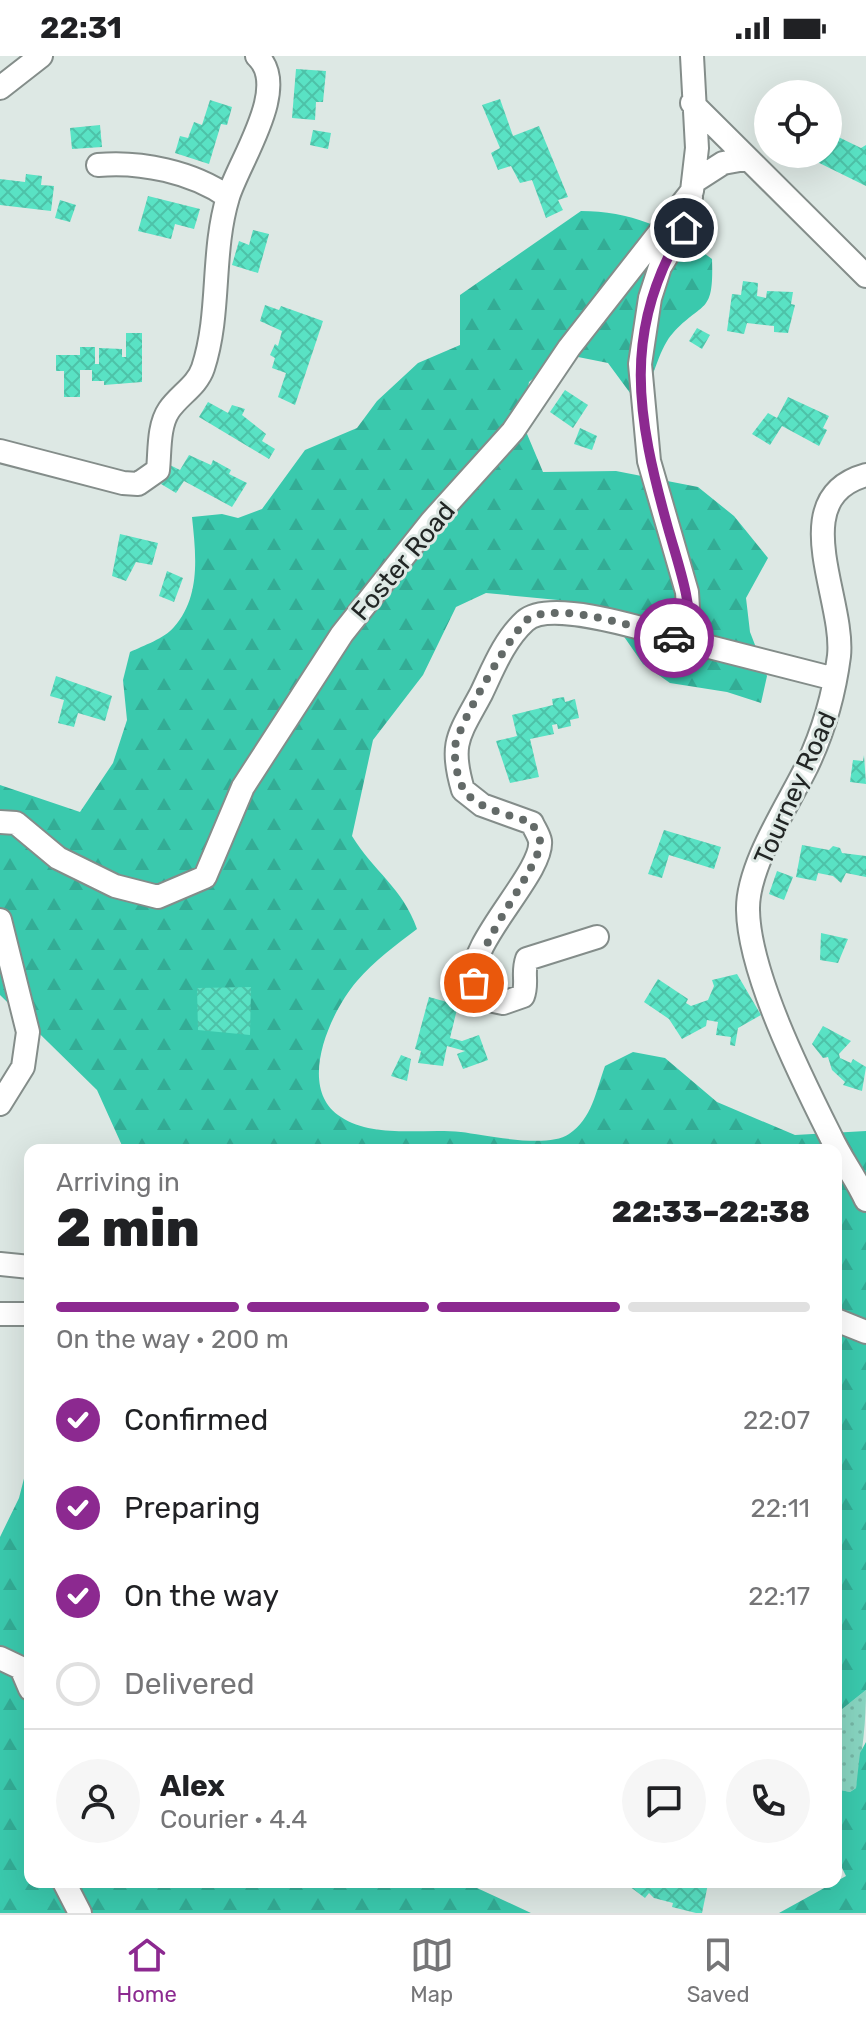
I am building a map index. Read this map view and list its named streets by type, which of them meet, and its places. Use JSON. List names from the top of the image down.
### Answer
{
  "streets": {
    "street": ["Foster Road", "Tourney Road"]
  },
  "page": {
    "status": "22:31",
    "heading": ["2 min", "Arriving in", "22:33–22:38"],
    "panel": ["Alex", "Courier · 4.4"],
    "bar": "On the way · 200 m",
    "list": [
      ["Confirmed", "22:07"],
      ["Preparing", "22:11"],
      ["On the way", "22:17"],
      "Delivered"
    ],
    "tabs": ["Home", "Map", "Saved"]
  }
}
